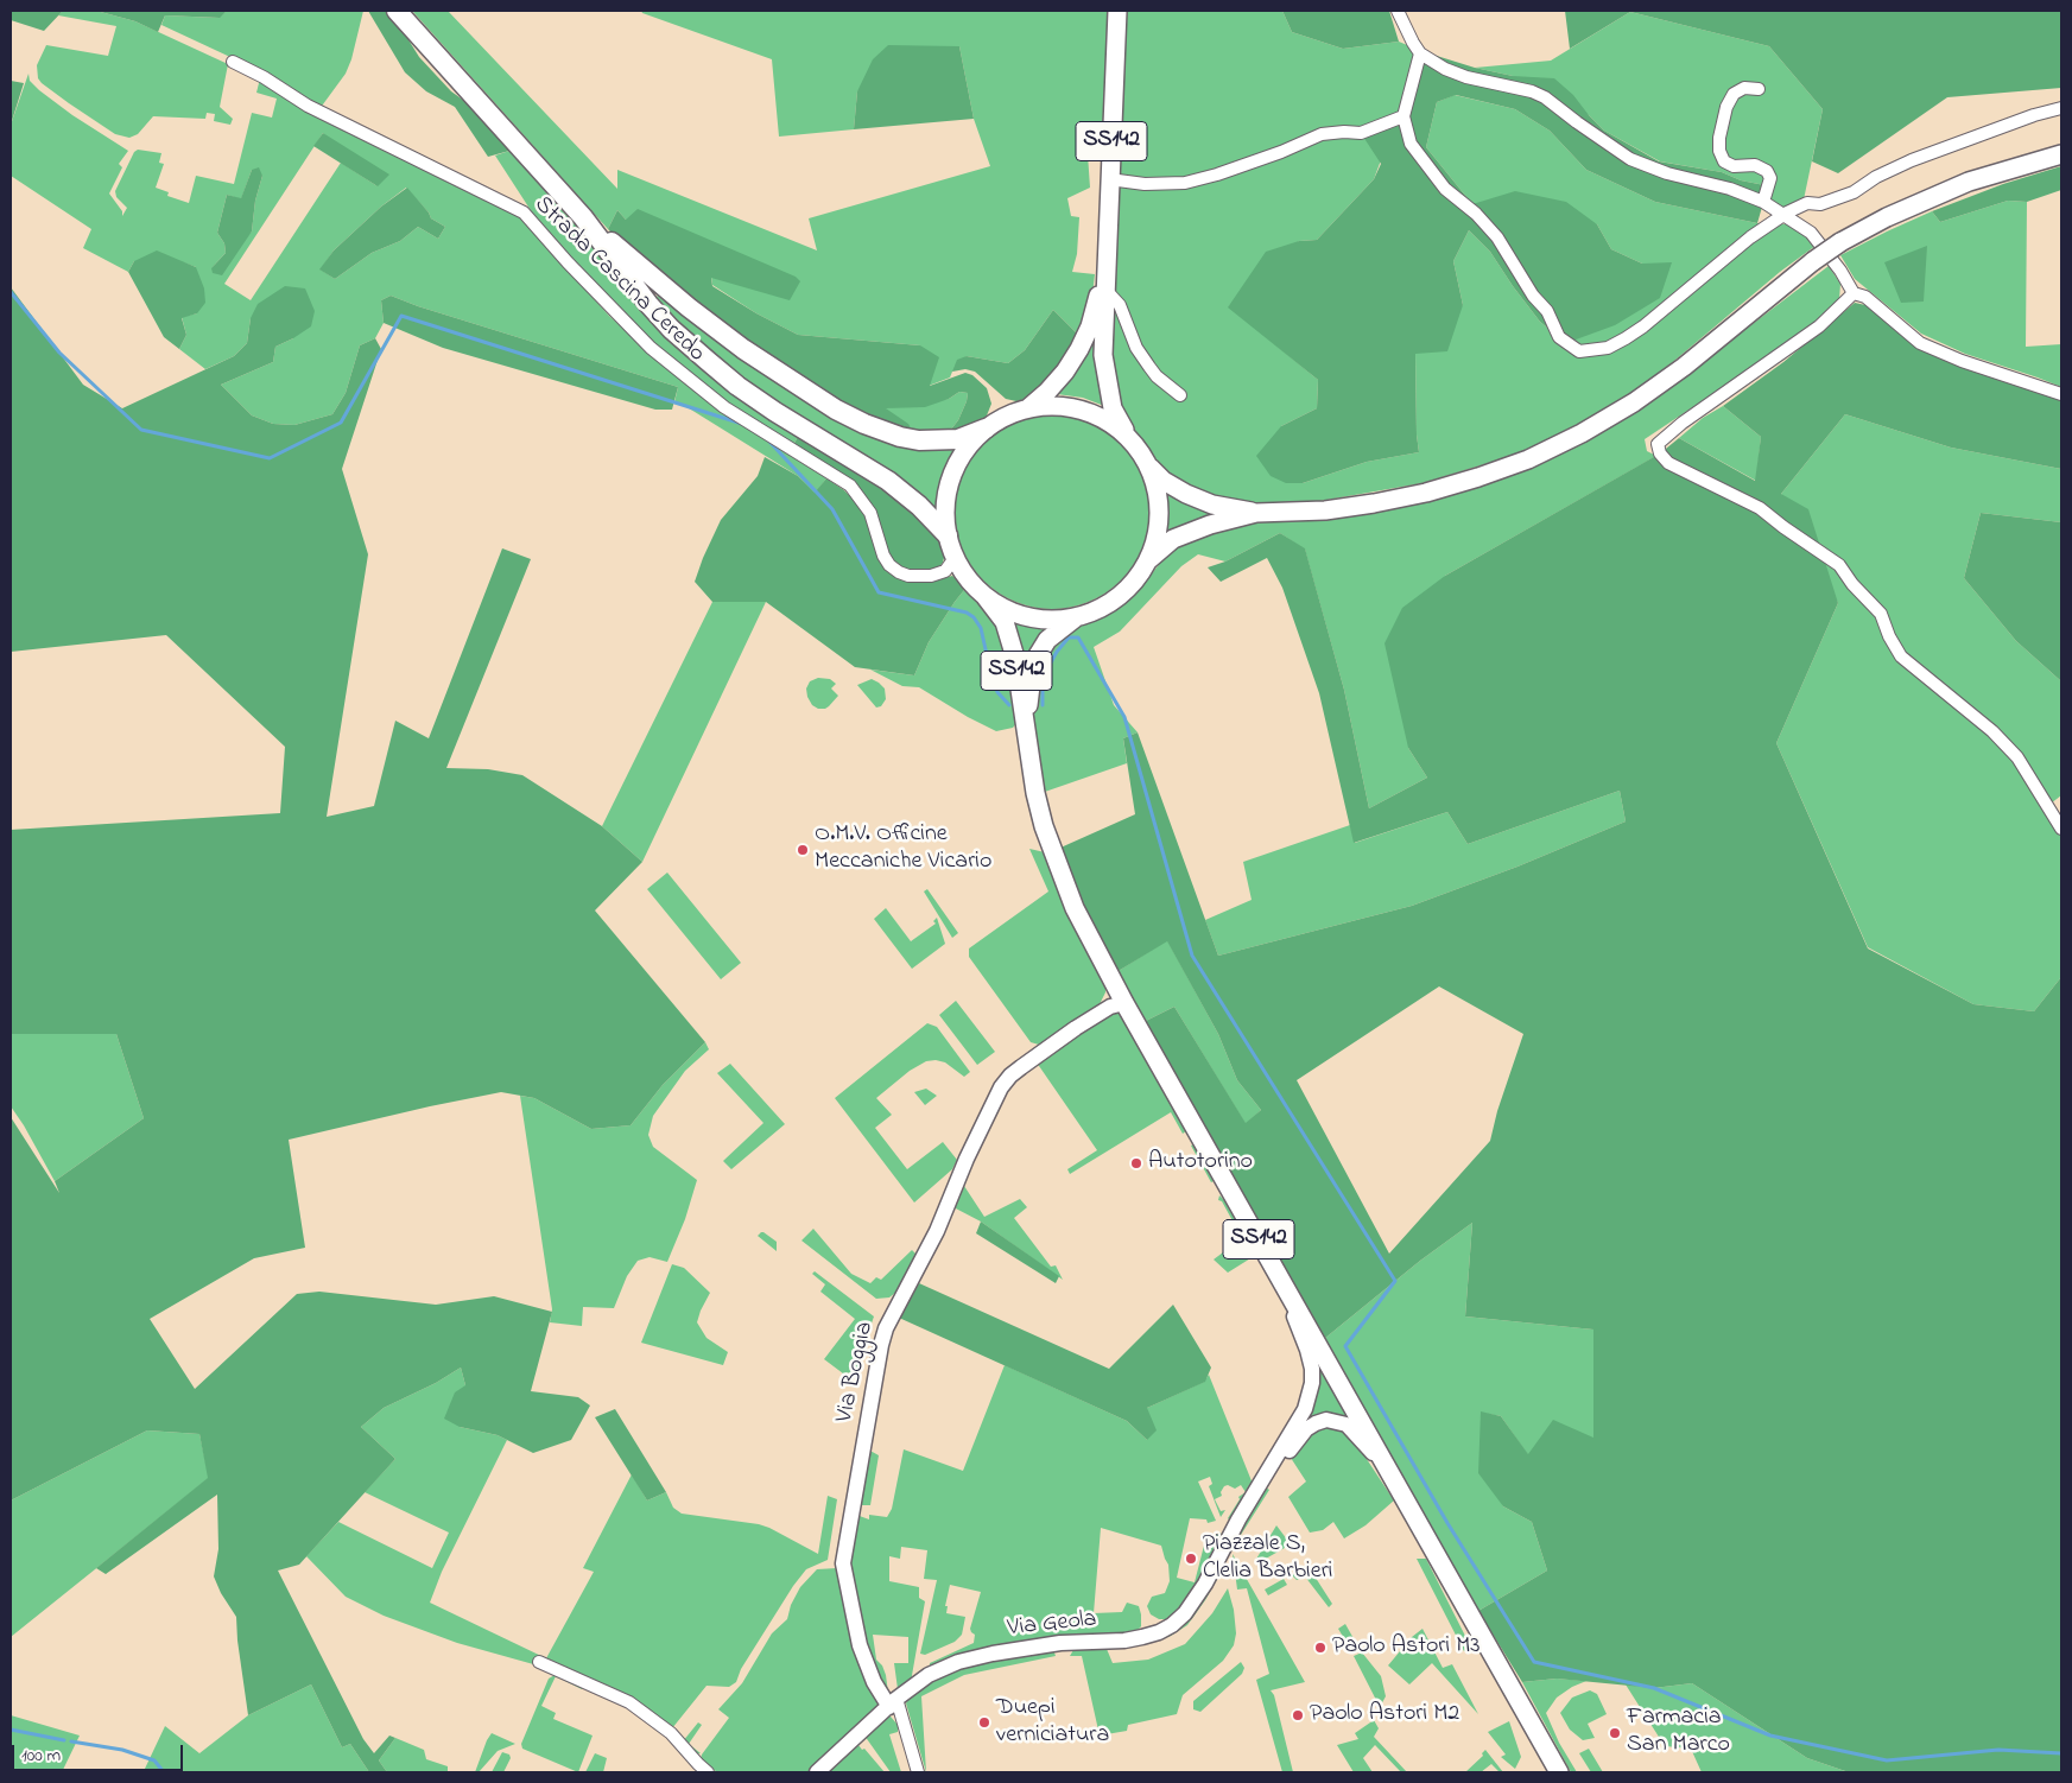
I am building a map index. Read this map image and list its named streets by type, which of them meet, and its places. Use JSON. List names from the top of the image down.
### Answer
{
  "streets": {
    "main road": ["SS142"],
    "street": ["Strada Cascina Ceredo", "Via Boggia", "Via Geola"]
  },
  "crossings": [
    ["SS142", "Via Boggia"],
    ["SS142", "Via Geola"],
    ["Via Boggia", "Via Geola"]
  ],
  "places": [
    "O.M.V. Officine Meccaniche Vicario",
    "Autotorino",
    "Piazzale S, Clelia Barbieri",
    "Paolo Astori M3",
    "Paolo Astori M2",
    "Duepi verniciatura",
    "Farmacia San Marco"
  ],
  "scale_bar": "100 m"
}
